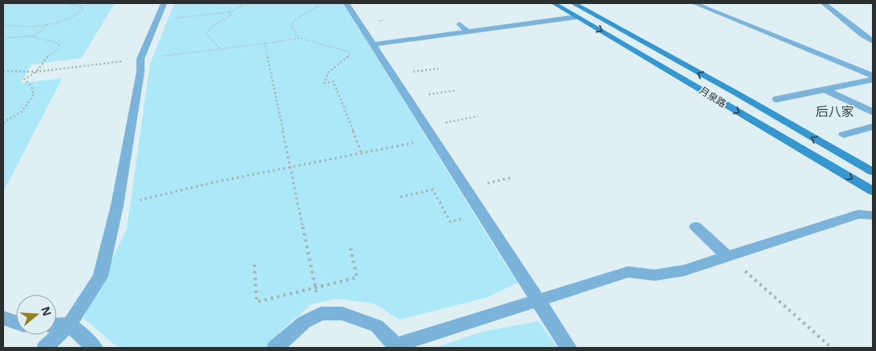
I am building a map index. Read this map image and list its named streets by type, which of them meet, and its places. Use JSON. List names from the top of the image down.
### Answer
{
  "streets": {
    "main road": ["月泉路"]
  },
  "districts": ["后八家"],
  "north": "right"
}
